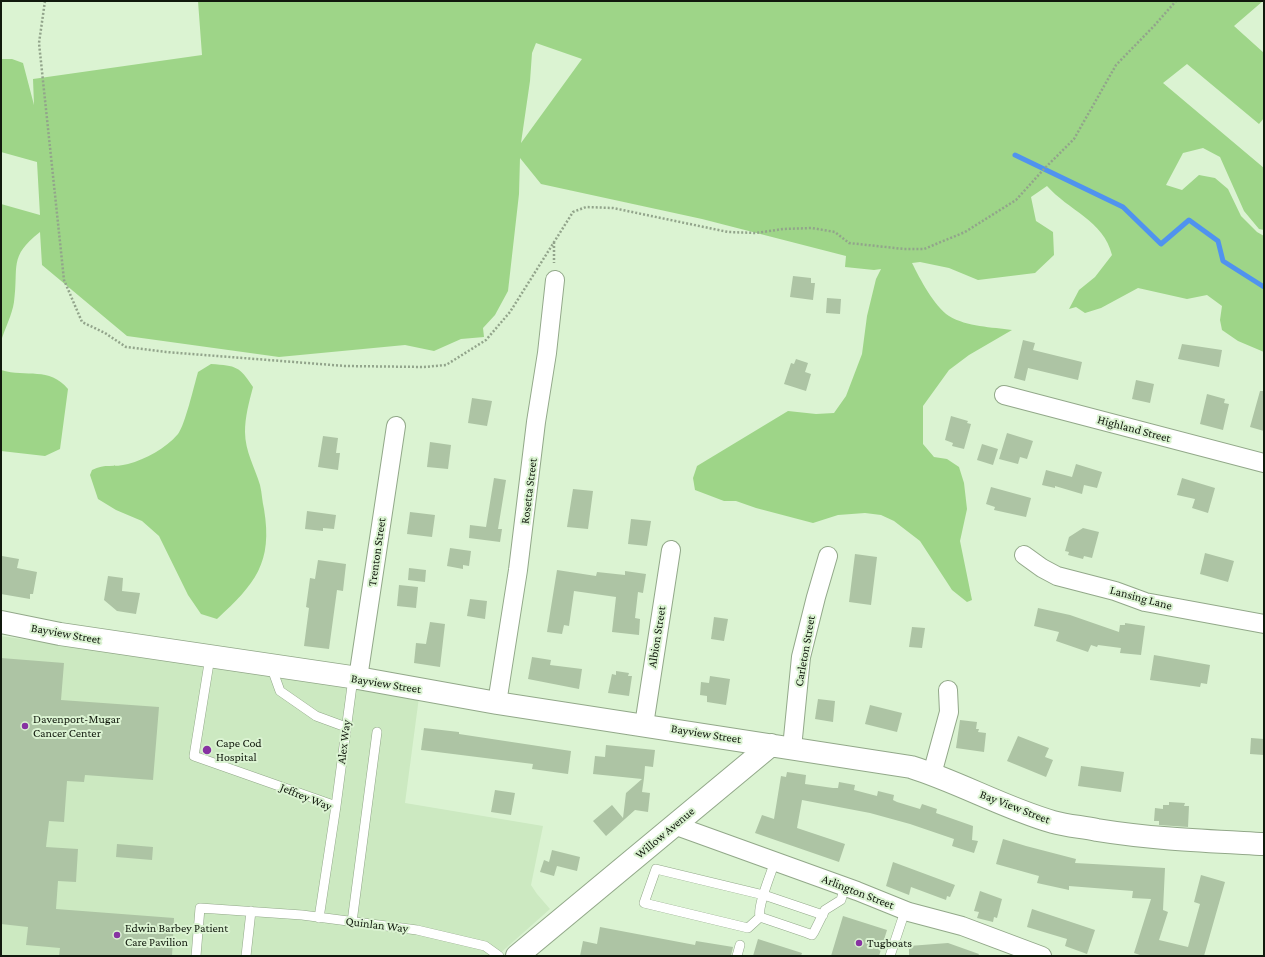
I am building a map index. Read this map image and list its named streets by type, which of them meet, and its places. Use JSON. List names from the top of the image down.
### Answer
{
  "streets": {
    "street": [
      "Highland Street",
      "Rosetta Street",
      "Trenton Street",
      "Lansing Lane",
      "Bayview Street",
      "Albion Street",
      "Carleton Street",
      "Bay View Street",
      "Willow Avenue",
      "Arlington Street"
    ],
    "lane": ["Alex Way", "Jeffrey Way", "Quinlan Way"]
  },
  "crossings": [
    ["Rosetta Street", "Bayview Street"],
    ["Trenton Street", "Bayview Street"],
    ["Trenton Street", "Alex Way"],
    ["Bayview Street", "Albion Street"],
    ["Bayview Street", "Alex Way"],
    ["Bayview Street", "Jeffrey Way"],
    ["Bayview Street", "Bay View Street"],
    ["Bayview Street", "Willow Avenue"],
    ["Carleton Street", "Bay View Street"],
    ["Alex Way", "Jeffrey Way"],
    ["Jeffrey Way", "Quinlan Way"],
    ["Bay View Street", "Willow Avenue"],
    ["Willow Avenue", "Arlington Street"]
  ],
  "places": [
    "Davenport-Mugar Cancer Center",
    "Cape Cod Hospital",
    "Edwin Barbey Patient Care Pavilion",
    "Tugboats"
  ]
}
